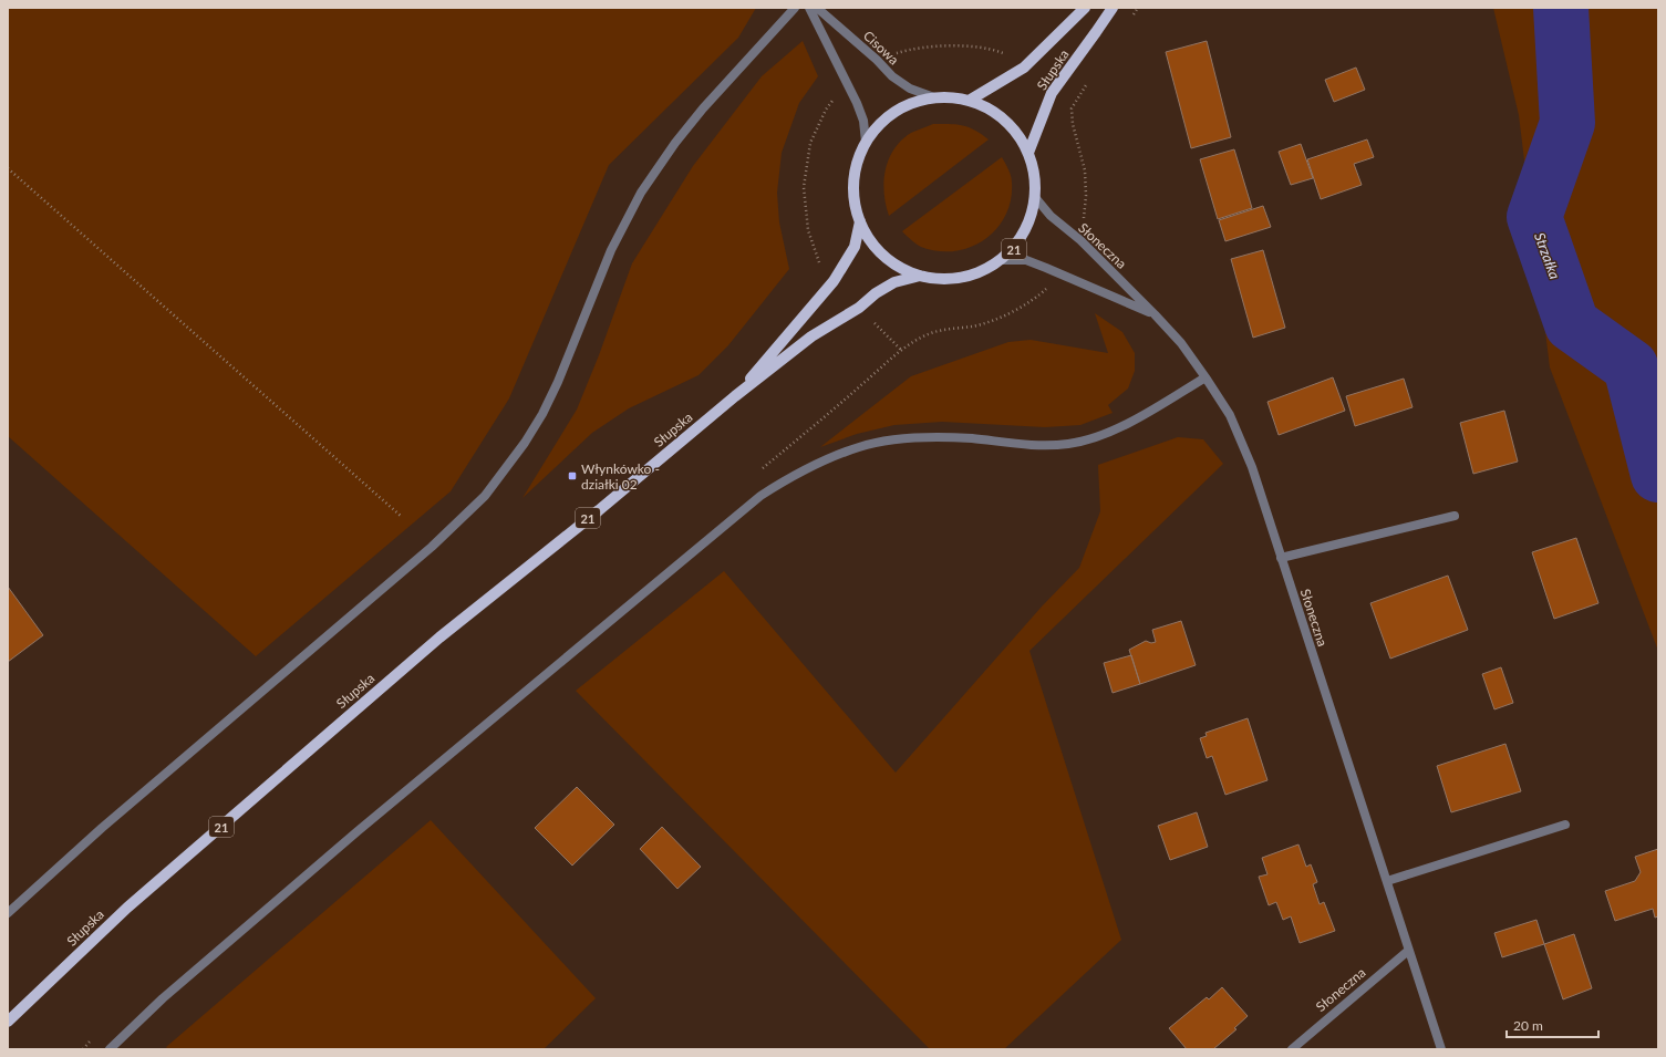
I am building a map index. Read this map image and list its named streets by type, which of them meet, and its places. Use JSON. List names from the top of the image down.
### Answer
{
  "streets": {
    "main road": ["Słupska", "21"],
    "street": ["Cisowa", "Słoneczna"]
  },
  "crossings": [
    ["Cisowa", "21"],
    ["Słupska", "21"],
    ["Słoneczna", "21"]
  ],
  "water": ["Strzałka"],
  "places": {
    "transit": ["Włynkówko - działki 02"]
  },
  "scale_bar": "20 m"
}
